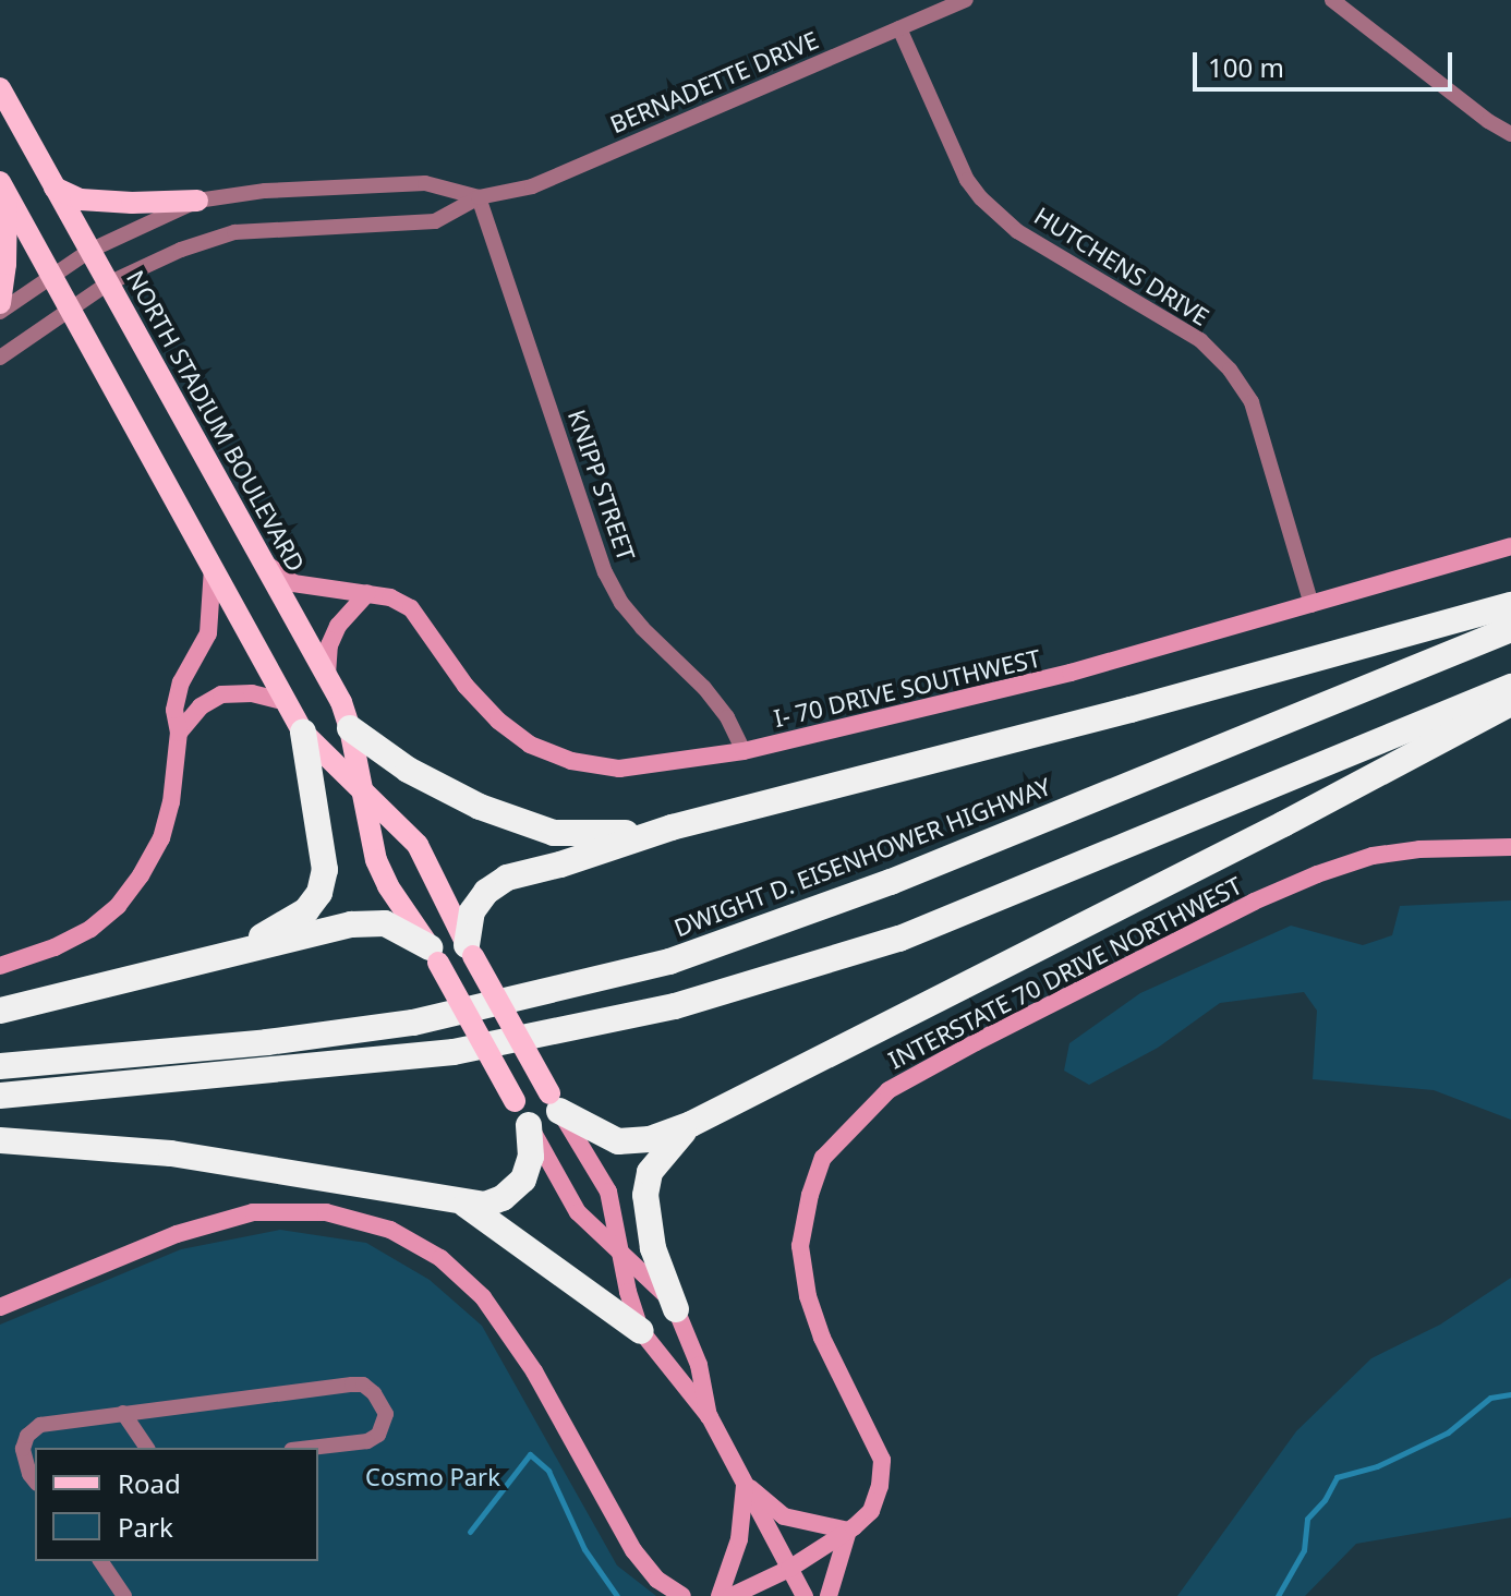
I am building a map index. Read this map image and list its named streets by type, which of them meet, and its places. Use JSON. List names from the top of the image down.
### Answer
{
  "streets": {
    "highway": ["DWIGHT D. EISENHOWER HIGHWAY"],
    "main road": ["NORTH STADIUM BOULEVARD"],
    "street": [
      "BERNADETTE DRIVE",
      "HUTCHENS DRIVE",
      "KNIPP STREET",
      "I- 70 DRIVE SOUTHWEST",
      "INTERSTATE 70 DRIVE NORTHWEST"
    ]
  },
  "crossings": [
    ["BERNADETTE DRIVE", "HUTCHENS DRIVE"],
    ["BERNADETTE DRIVE", "NORTH STADIUM BOULEVARD"],
    ["BERNADETTE DRIVE", "KNIPP STREET"],
    ["HUTCHENS DRIVE", "I- 70 DRIVE SOUTHWEST"],
    ["NORTH STADIUM BOULEVARD", "I- 70 DRIVE SOUTHWEST"],
    ["NORTH STADIUM BOULEVARD", "INTERSTATE 70 DRIVE NORTHWEST"],
    ["KNIPP STREET", "I- 70 DRIVE SOUTHWEST"]
  ],
  "parks": ["Cosmo Park"],
  "legend": ["Road", "Park"],
  "scale_bar": "100 m"
}
